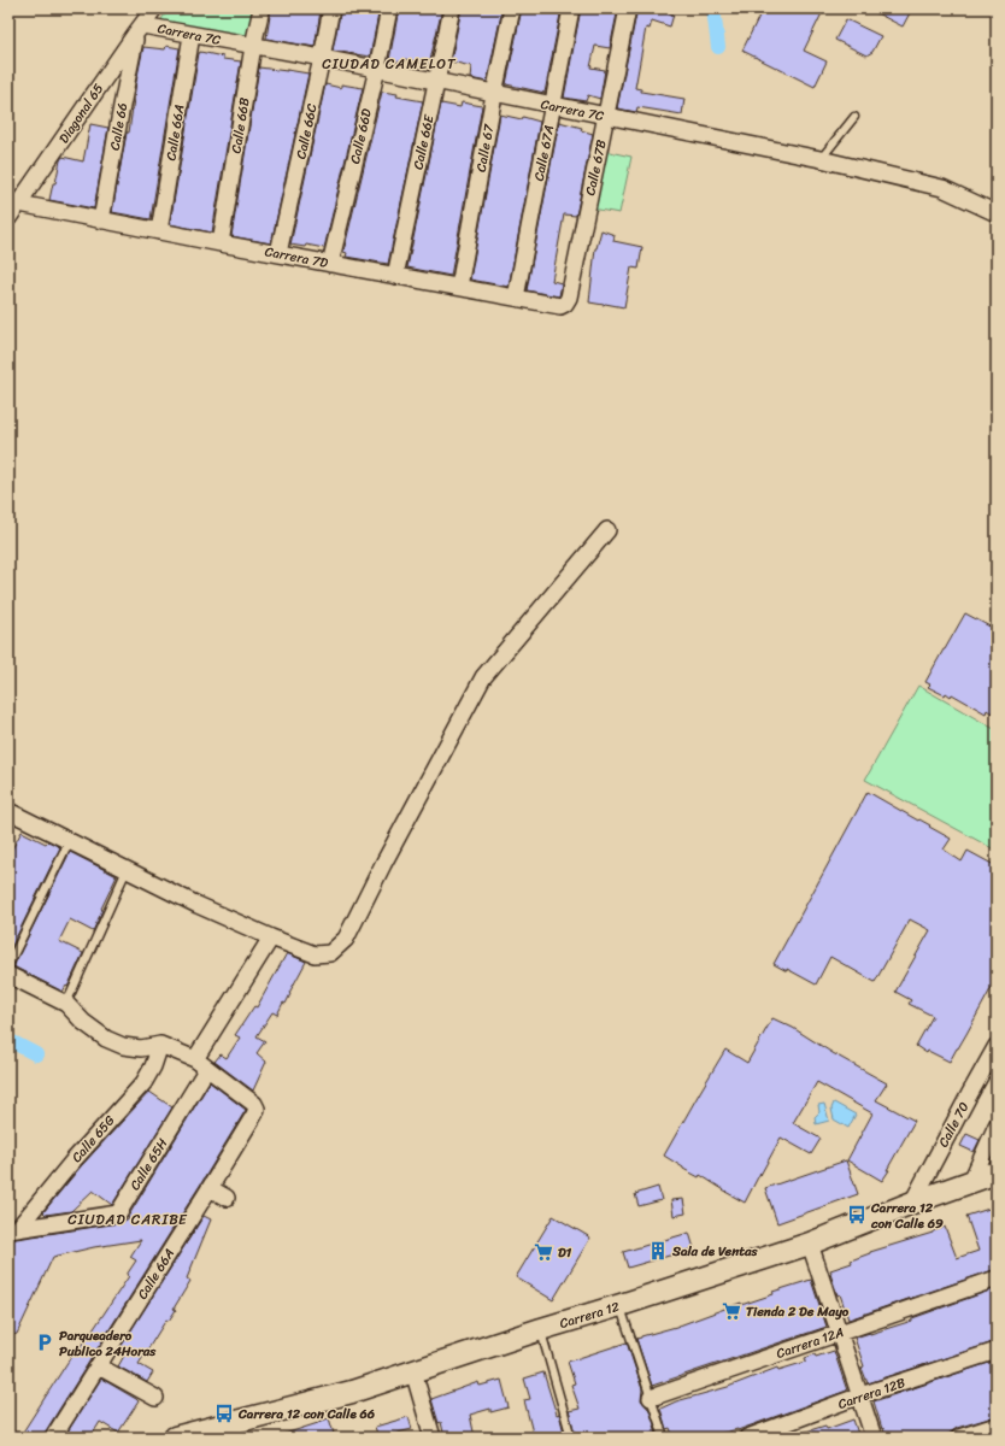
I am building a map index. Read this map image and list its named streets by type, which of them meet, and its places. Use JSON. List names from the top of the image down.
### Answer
{
  "streets": {
    "main road": ["Carrera 12"],
    "street": [
      "Carrera 7C",
      "Diagonal 65",
      "Calle 66B",
      "Calle 66",
      "Calle 66C",
      "Calle 66A",
      "Calle 66D",
      "Calle 66E",
      "Calle 67",
      "Calle 67A",
      "Calle 67B",
      "Carrera 7D",
      "Calle 70",
      "Calle 65G",
      "Calle 65H",
      "Carrera 12A",
      "Carrera 12B"
    ]
  },
  "crossings": [
    ["Carrera 7C", "Diagonal 65"],
    ["Carrera 7C", "Calle 66B"],
    ["Carrera 7C", "Calle 66"],
    ["Carrera 7C", "Calle 66C"],
    ["Carrera 7C", "Calle 66A"],
    ["Carrera 7C", "Calle 66D"],
    ["Carrera 7C", "Calle 66E"],
    ["Carrera 7C", "Calle 67"],
    ["Carrera 7C", "Calle 67A"],
    ["Carrera 7C", "Calle 67B"],
    ["Diagonal 65", "Calle 66"],
    ["Diagonal 65", "Carrera 7D"],
    ["Calle 66B", "Carrera 7D"],
    ["Calle 66", "Carrera 7D"],
    ["Calle 66C", "Carrera 7D"],
    ["Calle 66A", "Carrera 7D"],
    ["Calle 66A", "Calle 65H"],
    ["Calle 66D", "Carrera 7D"],
    ["Calle 66E", "Carrera 7D"],
    ["Calle 67", "Carrera 7D"],
    ["Calle 67A", "Carrera 7D"],
    ["Calle 67B", "Carrera 7D"],
    ["Calle 70", "Carrera 12"],
    ["Calle 65G", "Calle 65H"]
  ],
  "districts": ["CIUDAD CAMELOT", "CIUDAD CARIBE"],
  "places": {
    "bus stop": ["Carrera 12 con Calle 69", "Carrera 12 con Calle 66"],
    "building": ["Sala de Ventas"],
    "supermarket": ["D1", "Tienda 2 De Mayo"],
    "parking": ["Parqueadero Publico 24Horas"]
  }
}
